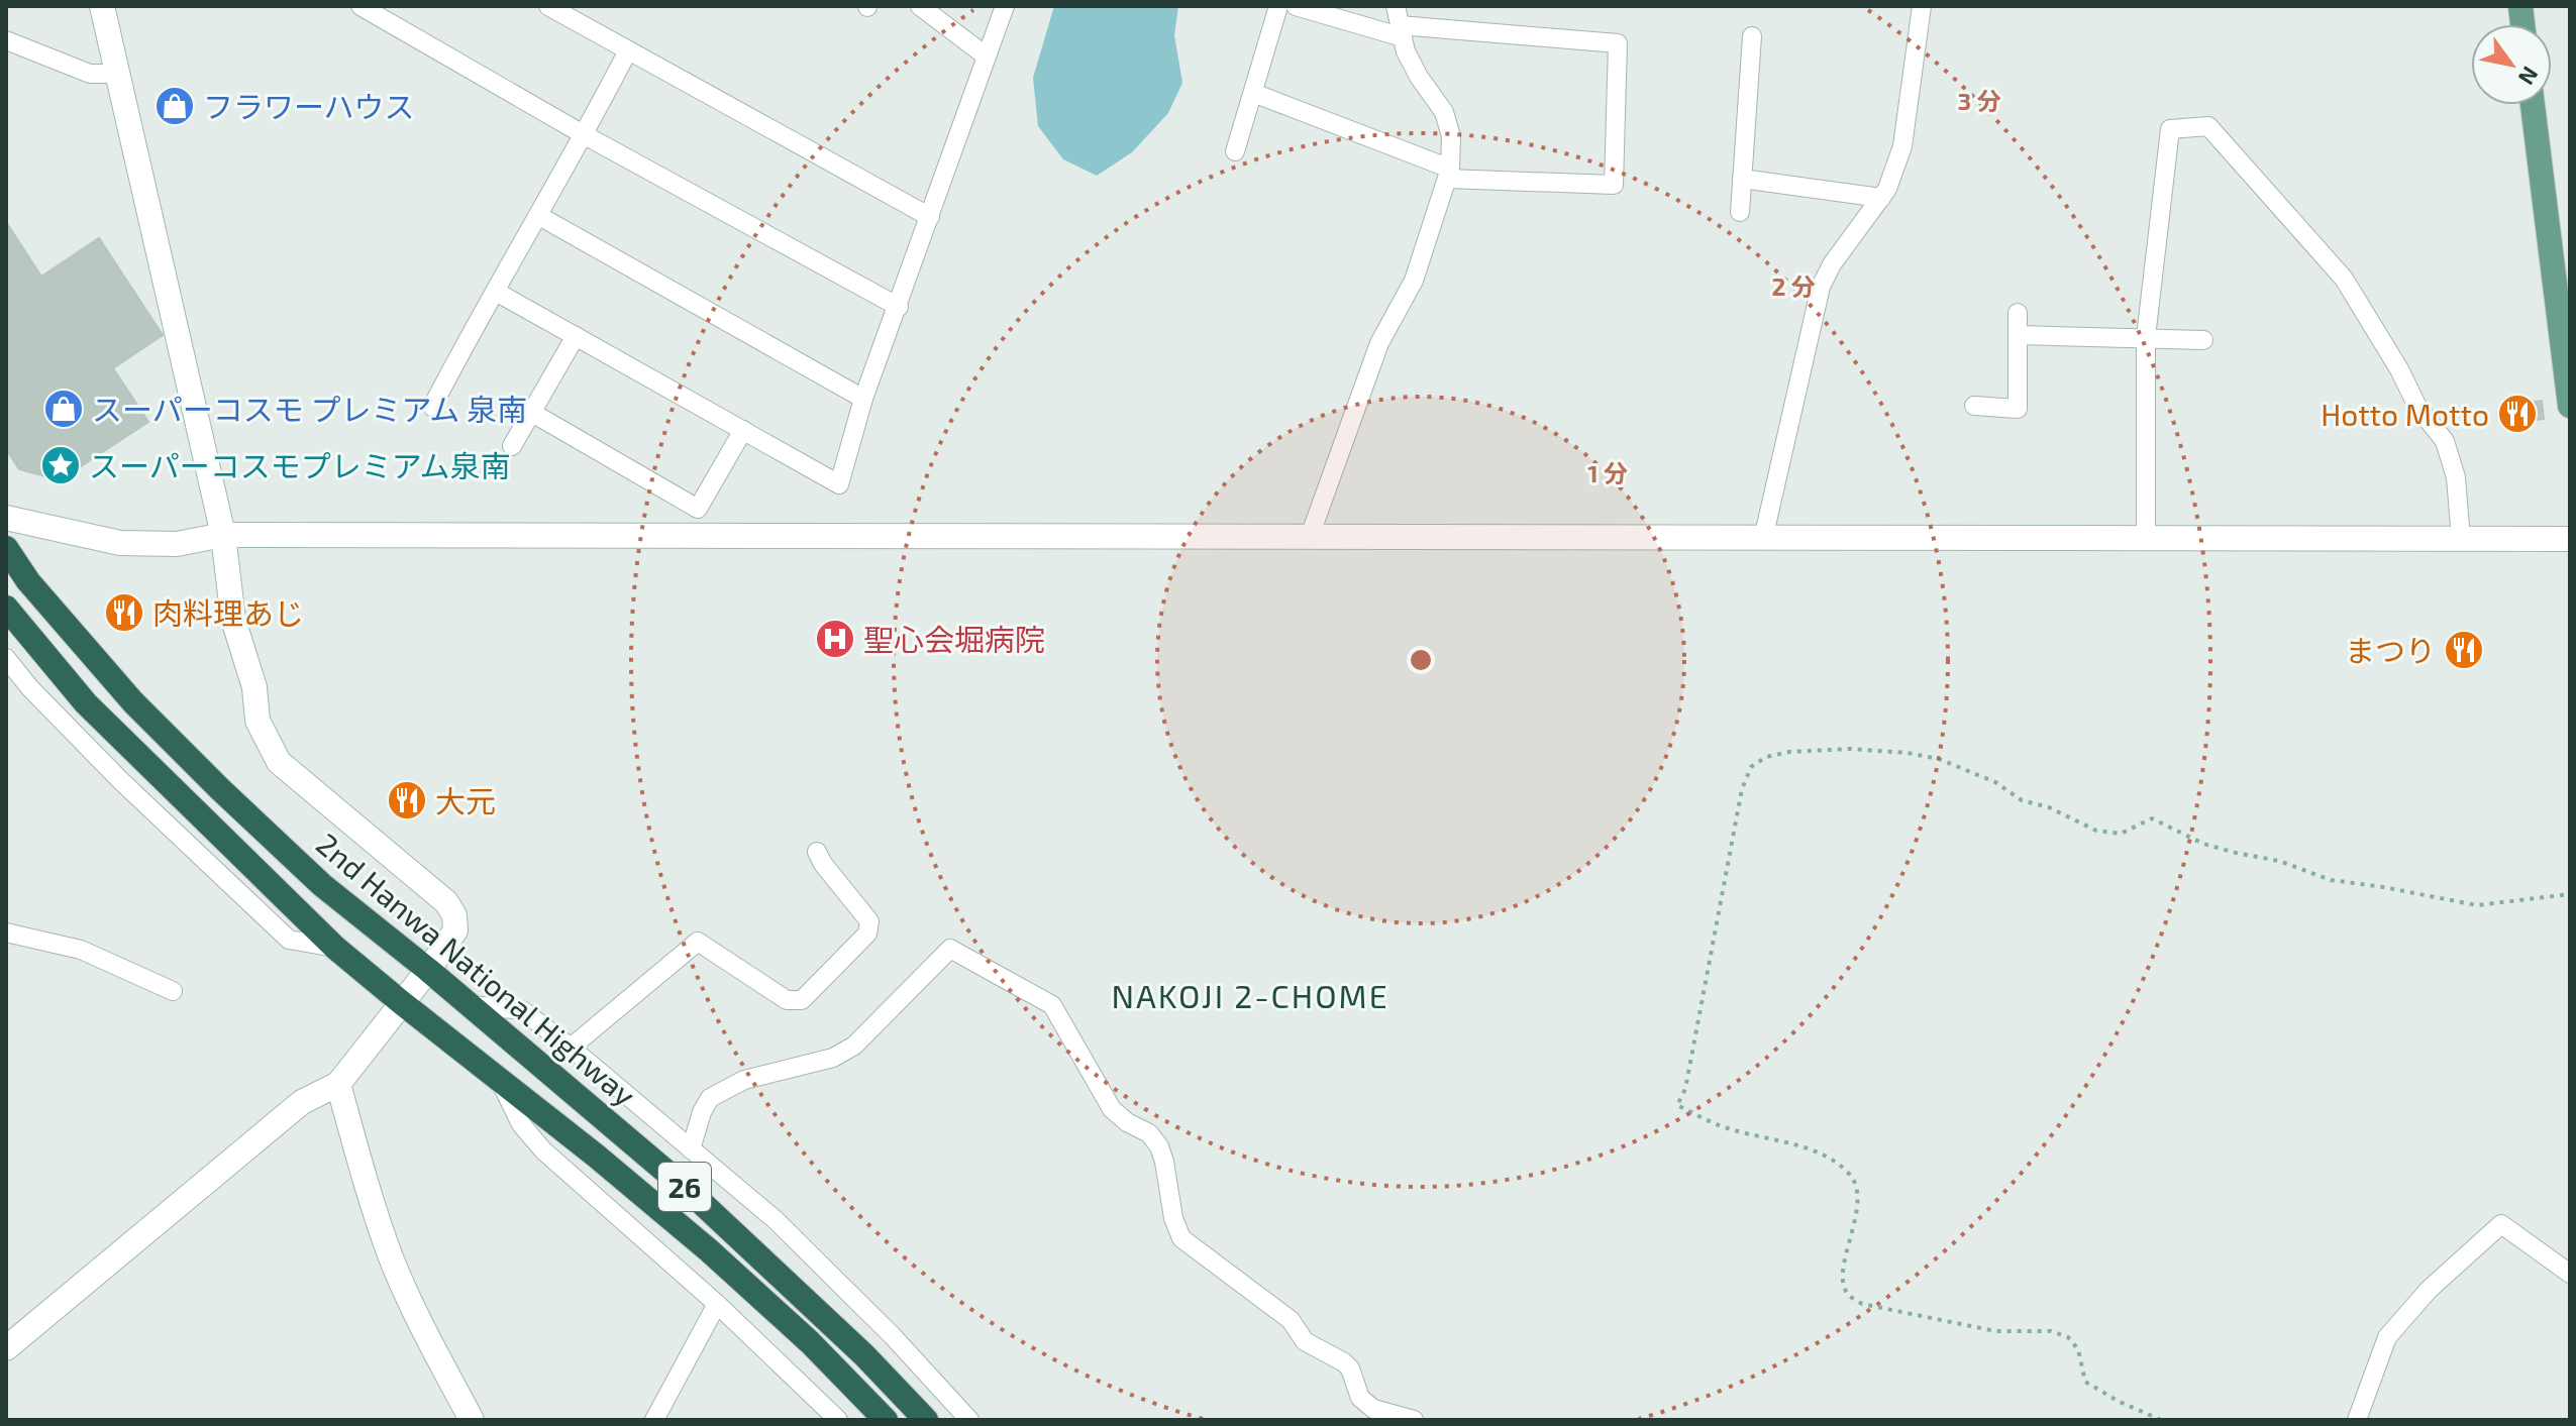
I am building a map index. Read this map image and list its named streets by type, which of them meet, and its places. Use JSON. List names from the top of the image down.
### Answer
{
  "streets": {
    "highway": ["2nd Hanwa National Highway", "26"]
  },
  "districts": ["NAKOJI 2-CHOME"],
  "places": {
    "shop": ["フラワーハウス", "スーパーコスモ プレミアム 泉南"],
    "restaurant": [
      "Hotto Motto",
      "肉料理あじ",
      "まつり",
      "大元"
    ],
    "place": ["スーパーコスモプレミアム泉南"],
    "hospital": ["聖心会堀病院"]
  },
  "north": "bottom right",
  "rings": ["3 分", "2 分", "1 分"]
}
